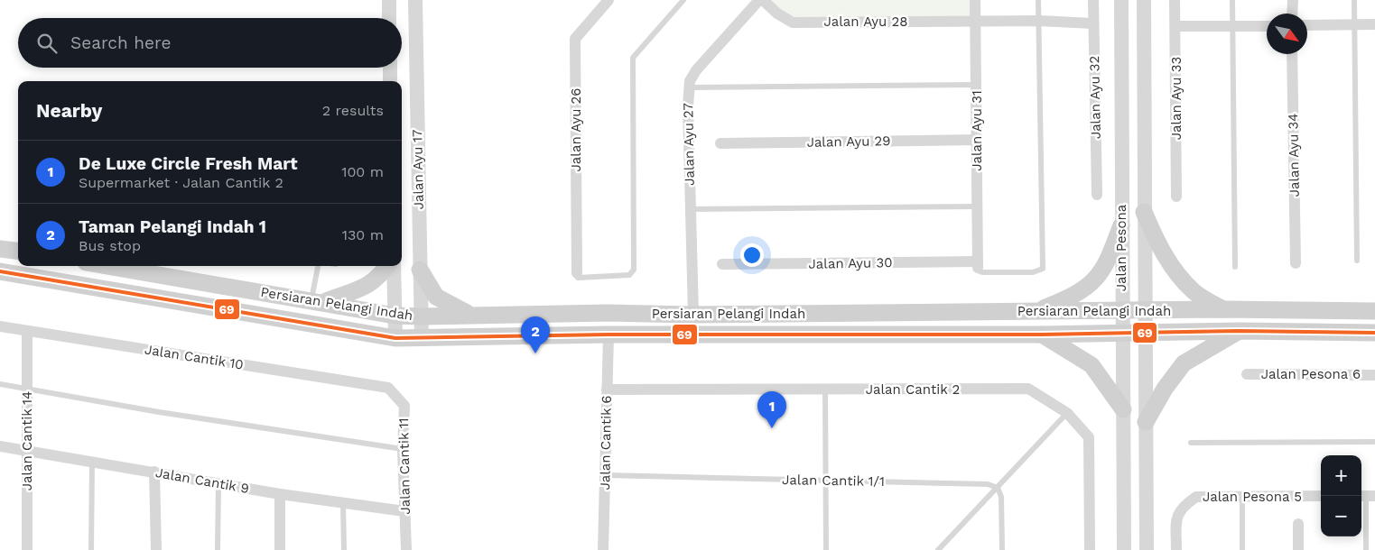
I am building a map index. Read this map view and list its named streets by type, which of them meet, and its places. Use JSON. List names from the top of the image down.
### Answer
{
  "streets": {
    "main road": ["Persiaran Pelangi Indah"],
    "street": [
      "Jalan Ayu 28",
      "Jalan Ayu 32",
      "Jalan Ayu 33",
      "Jalan Ayu 26",
      "Jalan Ayu 31",
      "Jalan Ayu 29",
      "Jalan Ayu 27",
      "Jalan Ayu 34",
      "Jalan Ayu 17",
      "Jalan Pesona",
      "Jalan Ayu 30",
      "Jalan Cantik 10",
      "Jalan Pesona 6",
      "Jalan Cantik 2",
      "Jalan Cantik 14",
      "Jalan Cantik 6",
      "Jalan Cantik 11",
      "Jalan Cantik 9",
      "Jalan Pesona 5"
    ],
    "lane": ["Jalan Cantik 1/1"]
  },
  "crossings": [
    ["Jalan Ayu 28", "Jalan Ayu 32"],
    ["Jalan Ayu 28", "Jalan Ayu 31"],
    ["Jalan Ayu 31", "Jalan Ayu 29"],
    ["Jalan Ayu 31", "Jalan Ayu 30"],
    ["Jalan Ayu 27", "Persiaran Pelangi Indah"],
    ["Jalan Ayu 17", "Persiaran Pelangi Indah"],
    ["Jalan Pesona", "Persiaran Pelangi Indah"],
    ["Persiaran Pelangi Indah", "Jalan Cantik 6"],
    ["Jalan Cantik 10", "Jalan Cantik 14"],
    ["Jalan Cantik 10", "Jalan Cantik 11"],
    ["Jalan Cantik 2", "Jalan Cantik 6"],
    ["Jalan Cantik 14", "Jalan Cantik 9"],
    ["Jalan Cantik 6", "Jalan Cantik 1/1"],
    ["Jalan Cantik 11", "Jalan Cantik 9"]
  ],
  "lines": ["transit line 69"],
  "north": "bottom right",
  "page": {
    "search": "Search here",
    "heading": ["Nearby", "2 results"],
    "list": [
      {
        "mark": "1",
        "name": "De Luxe Circle Fresh Mart",
        "note": "Supermarket · Jalan Cantik 2",
        "value": "100 m"
      },
      {
        "mark": "2",
        "name": "Taman Pelangi Indah 1",
        "note": "Bus stop",
        "value": "130 m"
      }
    ],
    "pins": ["2", "1"],
    "map_buttons": ["+", "−"]
  }
}
